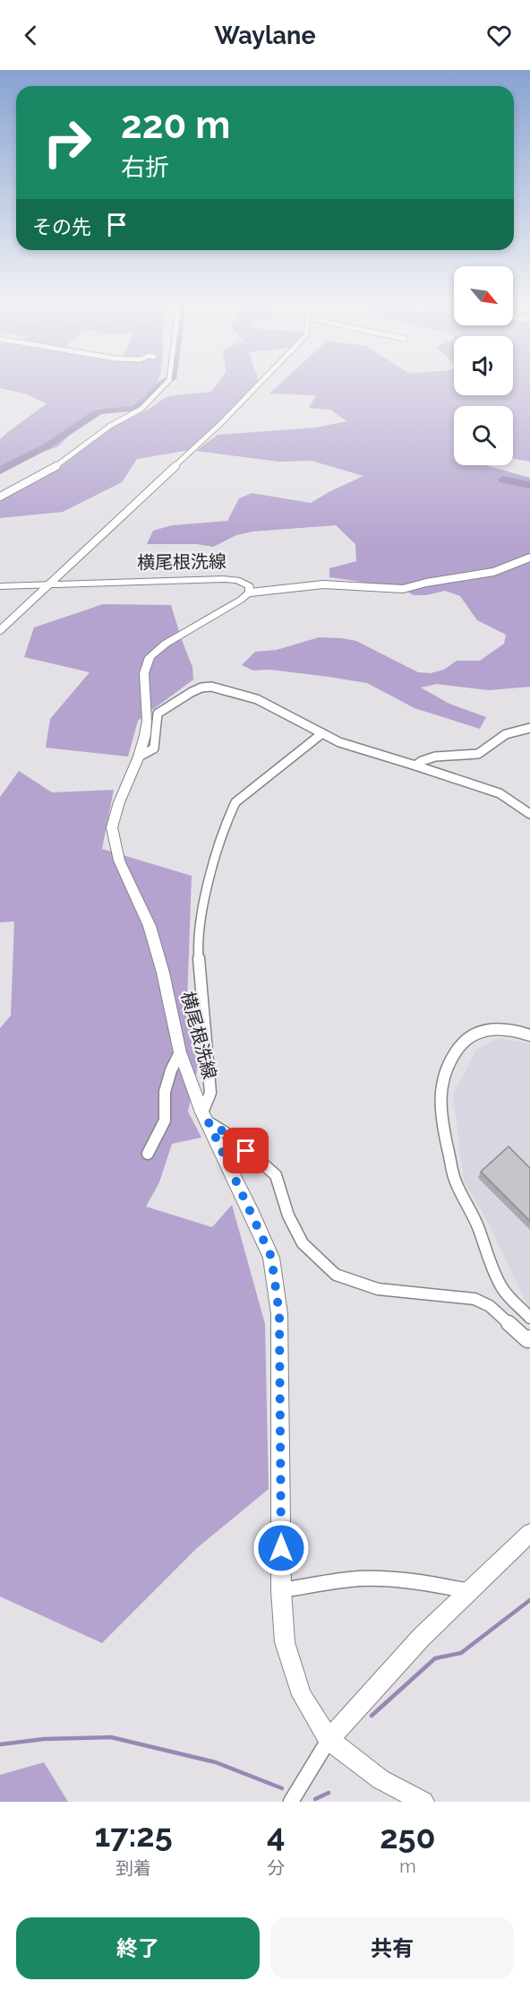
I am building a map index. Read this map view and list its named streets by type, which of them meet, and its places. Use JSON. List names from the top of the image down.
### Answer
{
  "streets": {
    "main road": ["横尾根洗線"]
  },
  "north": "bottom right",
  "page": {
    "header": "Waylane",
    "turn": ["220 m", "右折"],
    "then": "その先",
    "eta": [
      "17:25",
      "到着",
      "4",
      "分",
      "250",
      "m"
    ],
    "buttons": ["終了", "共有"]
  }
}
